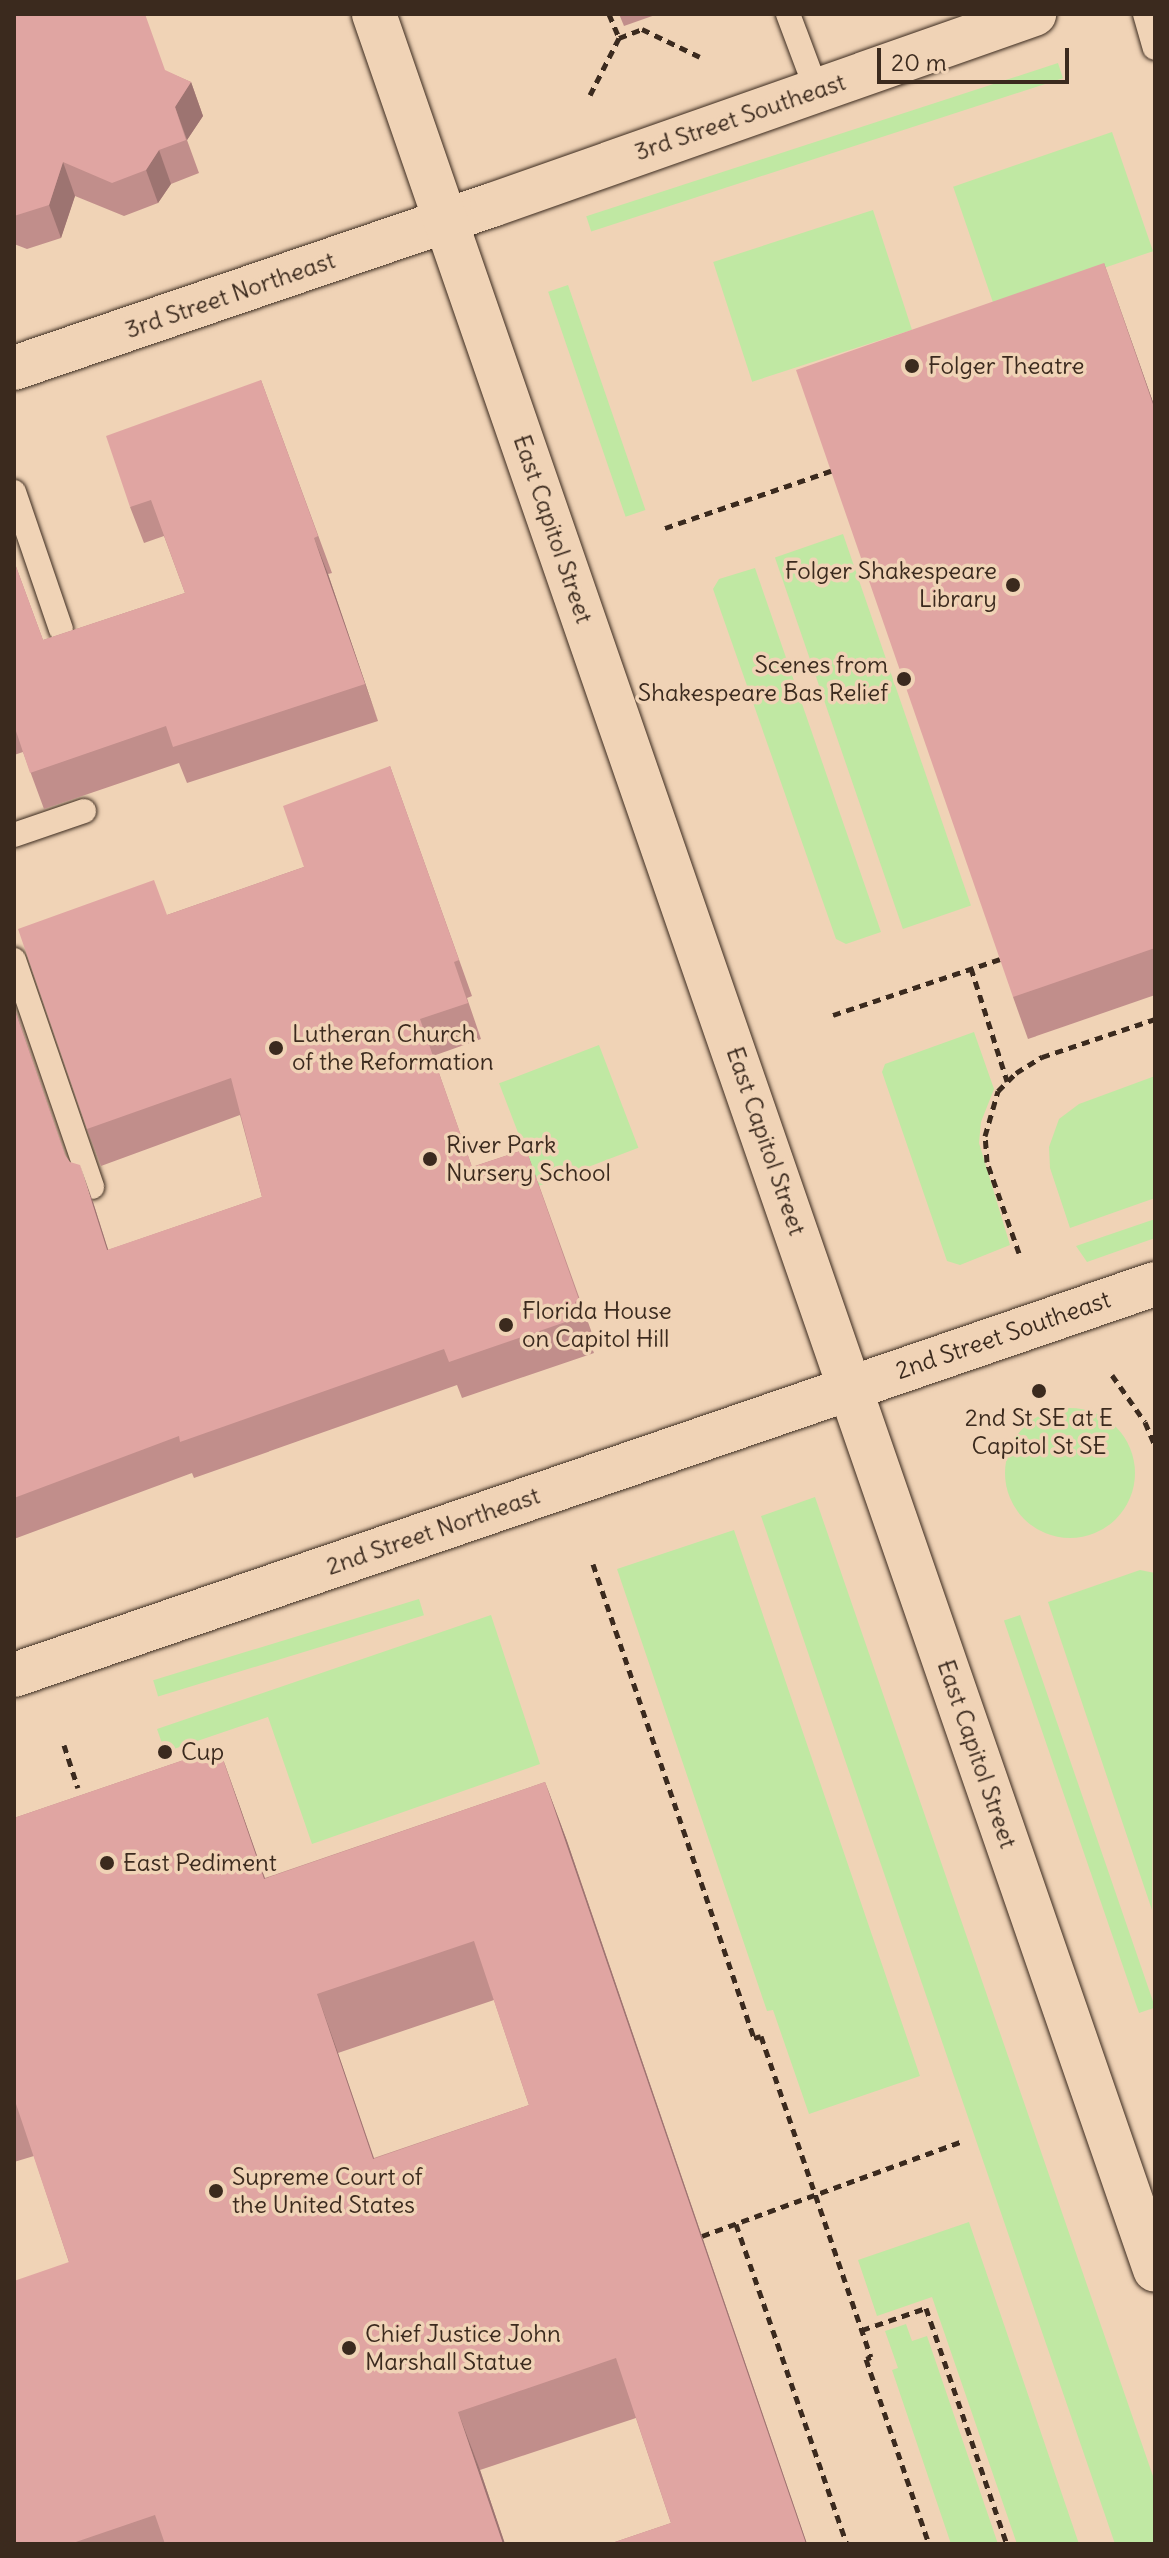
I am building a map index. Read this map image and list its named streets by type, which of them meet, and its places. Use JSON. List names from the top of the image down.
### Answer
{
  "streets": {
    "main road": [
      "3rd Street Southeast",
      "3rd Street Northeast",
      "East Capitol Street",
      "2nd Street Southeast",
      "2nd Street Northeast"
    ]
  },
  "crossings": [
    ["3rd Street Southeast", "3rd Street Northeast"],
    ["3rd Street Southeast", "East Capitol Street"],
    ["3rd Street Northeast", "East Capitol Street"],
    ["East Capitol Street", "2nd Street Southeast"],
    ["East Capitol Street", "2nd Street Northeast"],
    ["2nd Street Southeast", "2nd Street Northeast"]
  ],
  "places": [
    "Folger Theatre",
    "Folger Shakespeare Library",
    "Scenes from Shakespeare Bas Relief",
    "Lutheran Church of the Reformation",
    "River Park Nursery School",
    "Florida House on Capitol Hill",
    "2nd St SE at E Capitol St SE",
    "Cup",
    "East Pediment",
    "Supreme Court of the United States",
    "Chief Justice John Marshall Statue"
  ],
  "scale_bar": "20 m"
}
